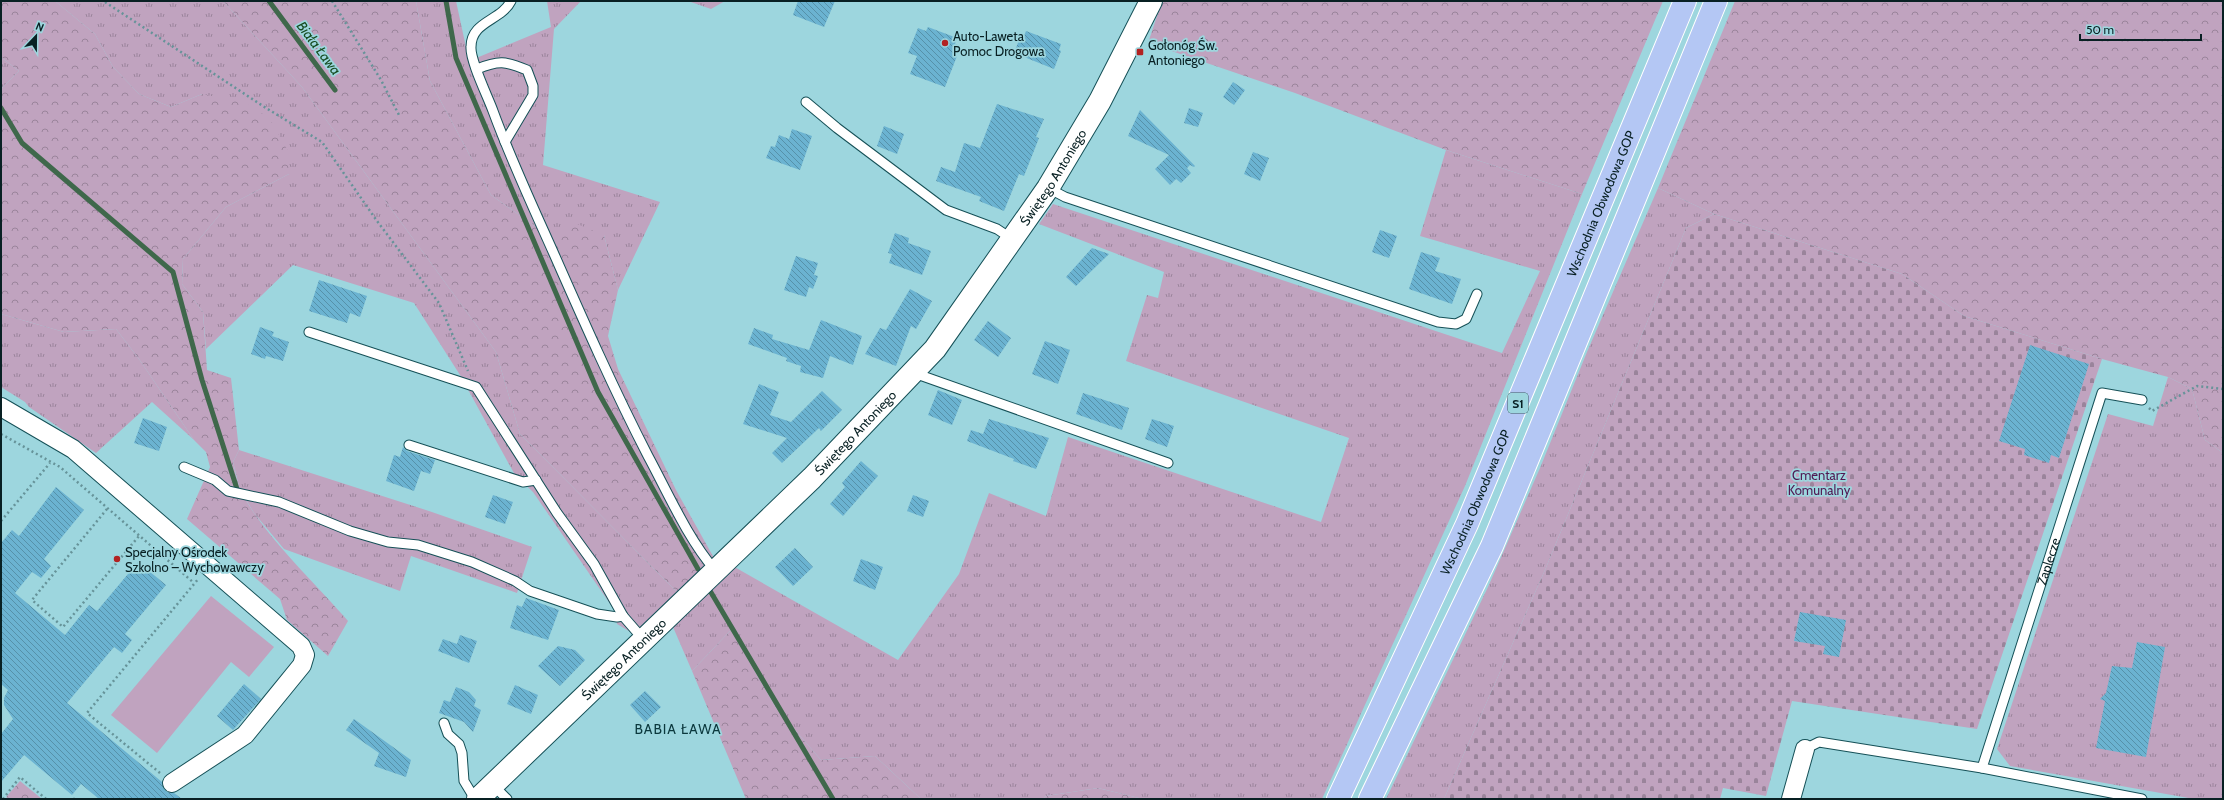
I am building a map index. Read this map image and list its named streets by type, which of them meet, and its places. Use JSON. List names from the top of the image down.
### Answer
{
  "streets": {
    "highway": ["Wschodnia Obwodowa GOP", "S1"],
    "street": ["Świętego Antoniego"],
    "lane": ["Zaplecze"]
  },
  "districts": ["BABIA ŁAWA"],
  "water": ["Biała Ława"],
  "parks": ["Cmentarz Komunalny"],
  "places": {
    "other": ["Auto-Laweta Pomoc Drogowa", "Specjalny Ośrodek Szkolno – Wychowawczy"],
    "transit": ["Gołonóg Św. Antoniego"]
  },
  "scale_bar": "50 m",
  "north": "top"
}
